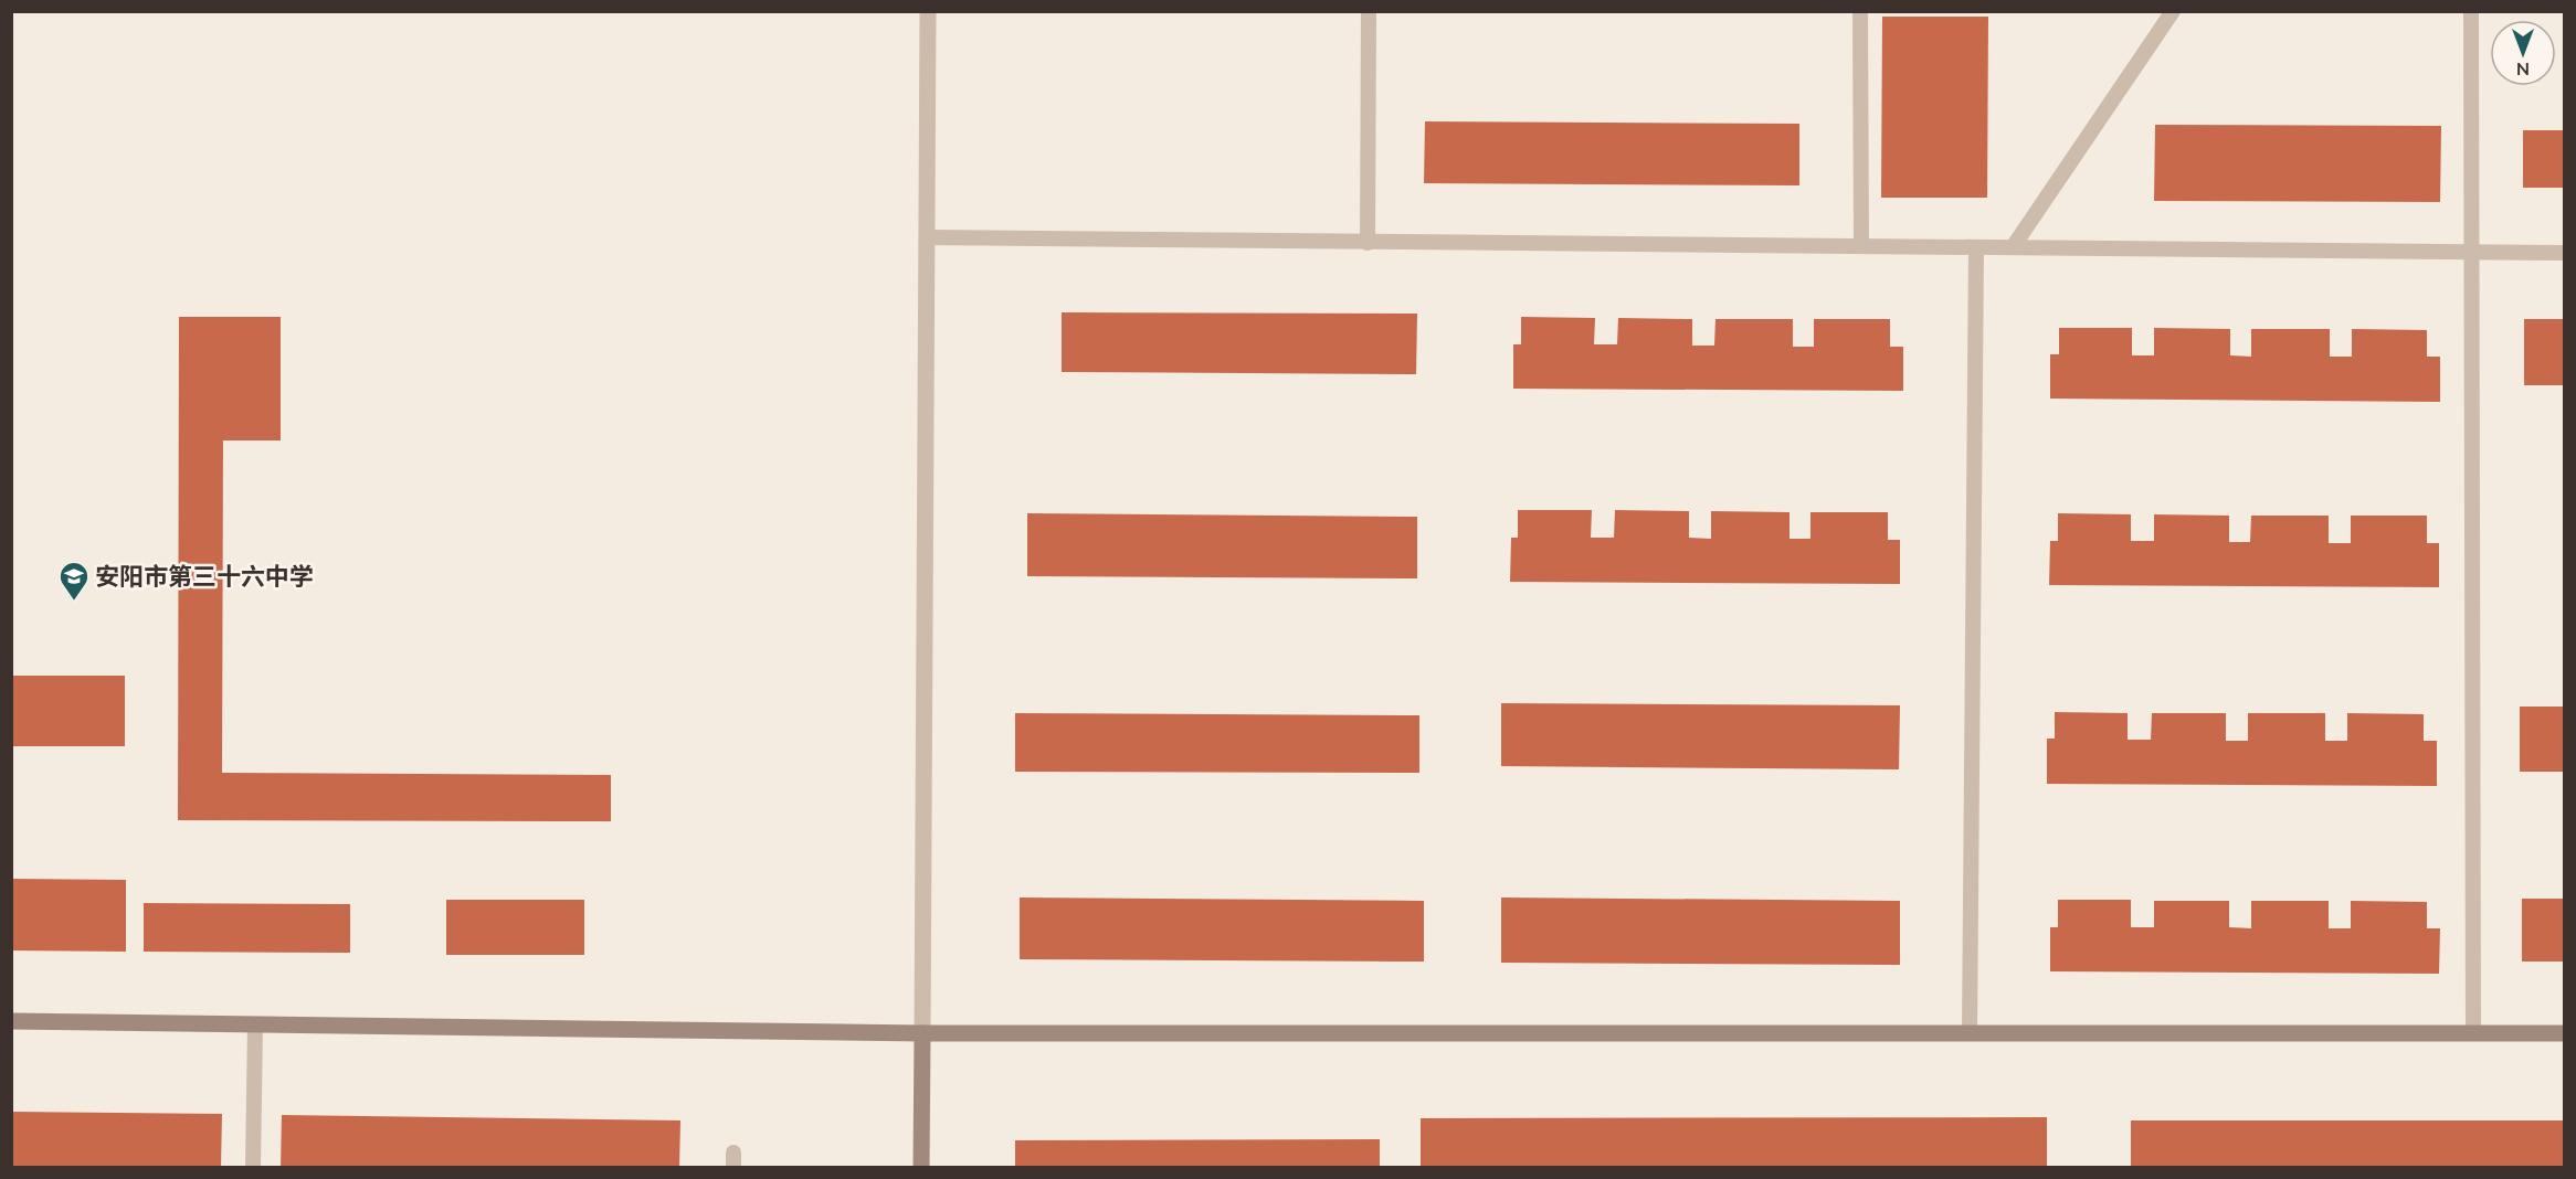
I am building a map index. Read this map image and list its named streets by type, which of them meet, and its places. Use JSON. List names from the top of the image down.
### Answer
{
  "places": {
    "school or university": ["安阳市第三十六中学"]
  },
  "north": "bottom"
}
